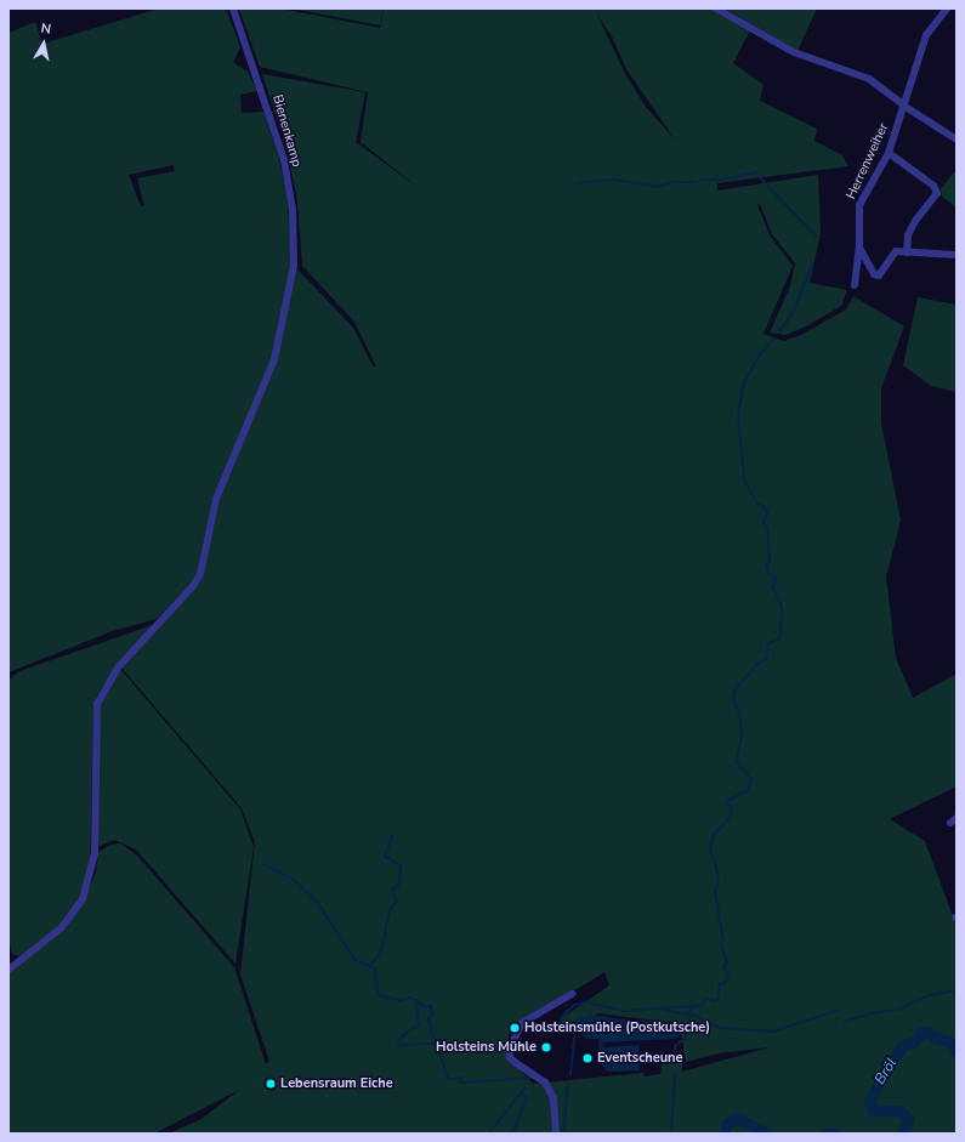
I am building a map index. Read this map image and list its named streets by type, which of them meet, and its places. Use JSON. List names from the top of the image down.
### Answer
{
  "streets": {
    "street": ["Bienenkamp", "Herrenweiher"]
  },
  "water": ["Bröl"],
  "places": [
    "Holsteinsmühle (Postkutsche)",
    "Holsteins Mühle",
    "Eventscheune",
    "Lebensraum Eiche"
  ],
  "north": "top"
}
